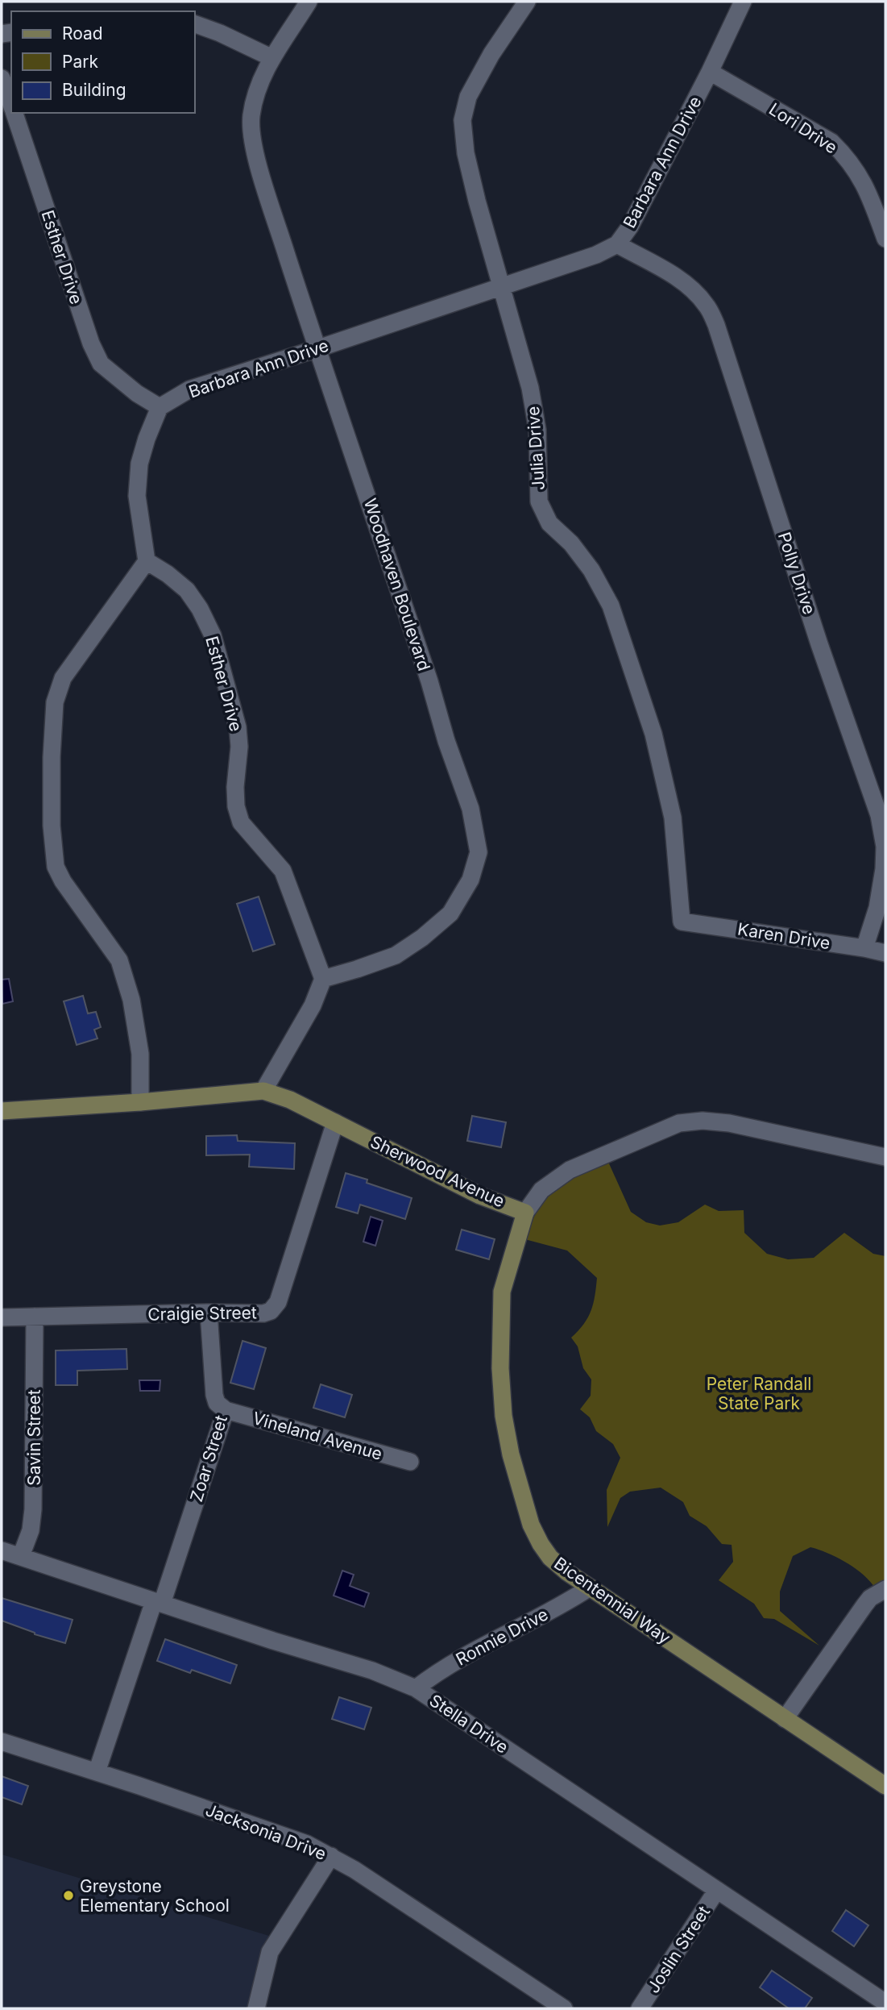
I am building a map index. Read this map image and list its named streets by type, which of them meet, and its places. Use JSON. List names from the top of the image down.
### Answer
{
  "streets": {
    "street": [
      "Lori Drive",
      "Barbara Ann Drive",
      "Esther Drive",
      "Julia Drive",
      "Polly Drive",
      "Woodhaven Boulevard",
      "Karen Drive",
      "Sherwood Avenue",
      "Craigie Street",
      "Vineland Avenue",
      "Savin Street",
      "Zoar Street",
      "Bicentennial Way",
      "Ronnie Drive",
      "Stella Drive",
      "Jacksonia Drive",
      "Joslin Street"
    ]
  },
  "crossings": [
    ["Lori Drive", "Barbara Ann Drive"],
    ["Barbara Ann Drive", "Esther Drive"],
    ["Barbara Ann Drive", "Julia Drive"],
    ["Barbara Ann Drive", "Polly Drive"],
    ["Barbara Ann Drive", "Woodhaven Boulevard"],
    ["Esther Drive", "Woodhaven Boulevard"],
    ["Julia Drive", "Karen Drive"],
    ["Polly Drive", "Karen Drive"],
    ["Sherwood Avenue", "Craigie Street"],
    ["Sherwood Avenue", "Bicentennial Way"],
    ["Craigie Street", "Savin Street"],
    ["Craigie Street", "Zoar Street"],
    ["Vineland Avenue", "Zoar Street"],
    ["Savin Street", "Stella Drive"],
    ["Zoar Street", "Stella Drive"],
    ["Zoar Street", "Jacksonia Drive"],
    ["Bicentennial Way", "Ronnie Drive"],
    ["Ronnie Drive", "Stella Drive"],
    ["Stella Drive", "Joslin Street"]
  ],
  "parks": ["Peter Randall State Park"],
  "places": ["Greystone Elementary School"],
  "legend": ["Road", "Park", "Building"]
}
